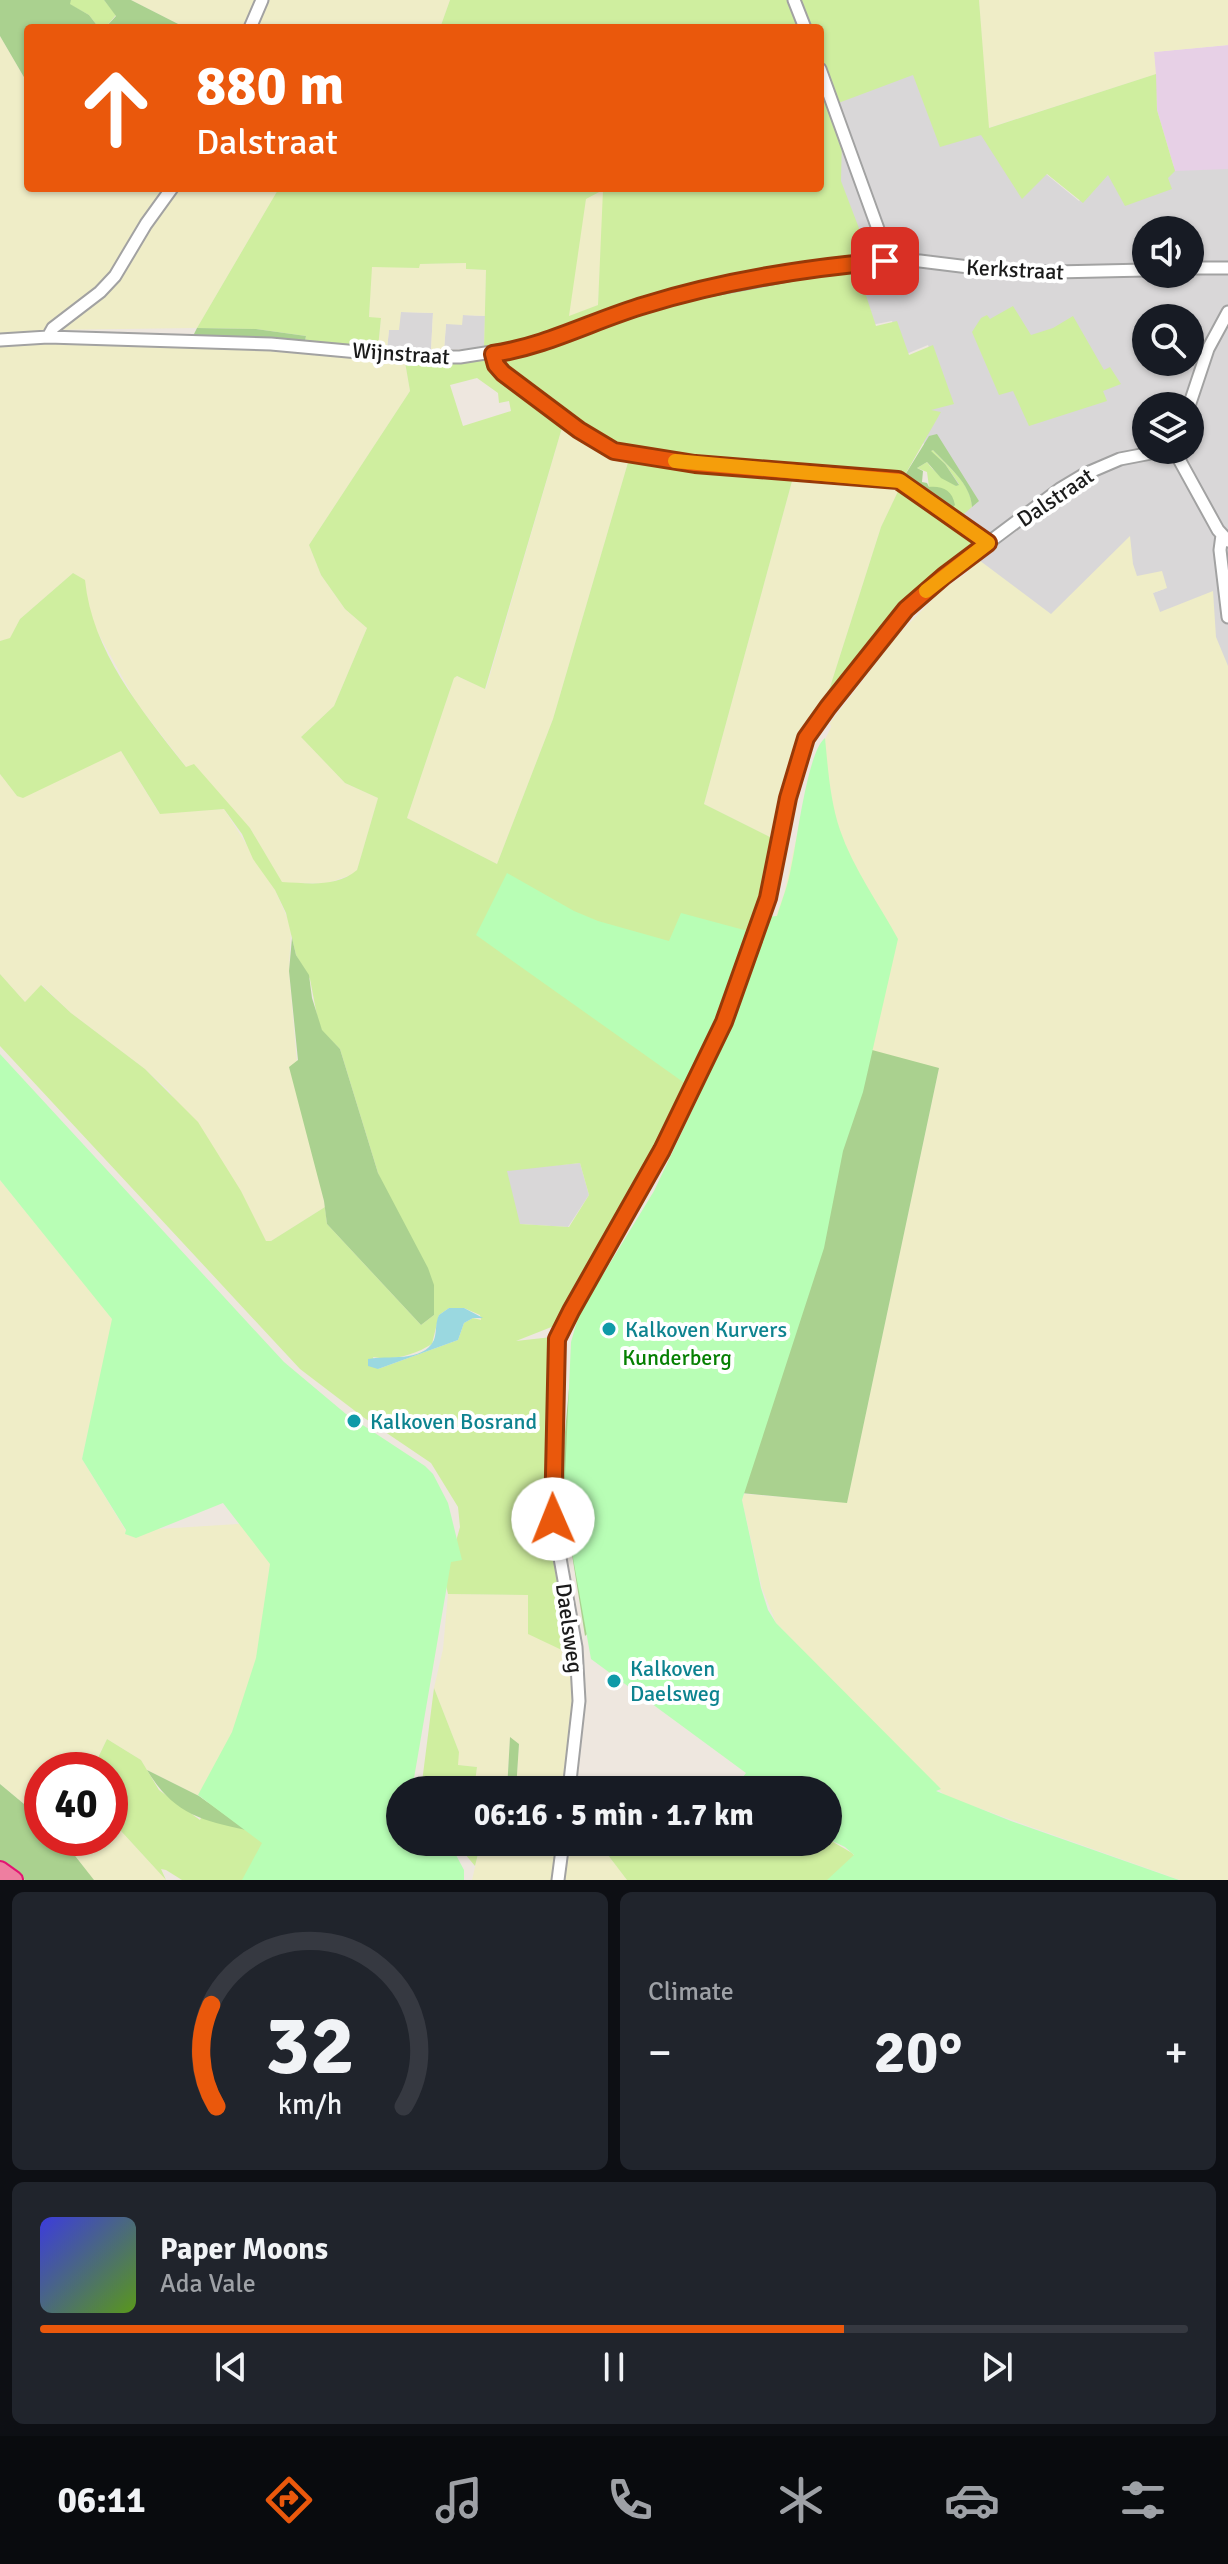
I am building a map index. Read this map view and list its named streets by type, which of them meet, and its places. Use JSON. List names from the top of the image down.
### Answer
{
  "streets": {
    "street": [
      "Kerkstraat",
      "Wijnstraat",
      "Dalstraat",
      "Daelsweg"
    ]
  },
  "crossings": [
    ["Kerkstraat", "Wijnstraat"],
    ["Dalstraat", "Daelsweg"]
  ],
  "parks": ["Kunderberg"],
  "places": ["Kalkoven Kurvers", "Kalkoven Bosrand", "Kalkoven Daelsweg"],
  "page": {
    "turn": ["880 m", "Dalstraat"],
    "limit": "40",
    "trip": "06:16 · 5 min · 1.7 km",
    "tile": "Climate",
    "heat": ["−", "20°", "+"],
    "song": ["Paper Moons", "Ada Vale"],
    "tabs": "06:11",
    "gauge": ["32", "km/h"]
  }
}
